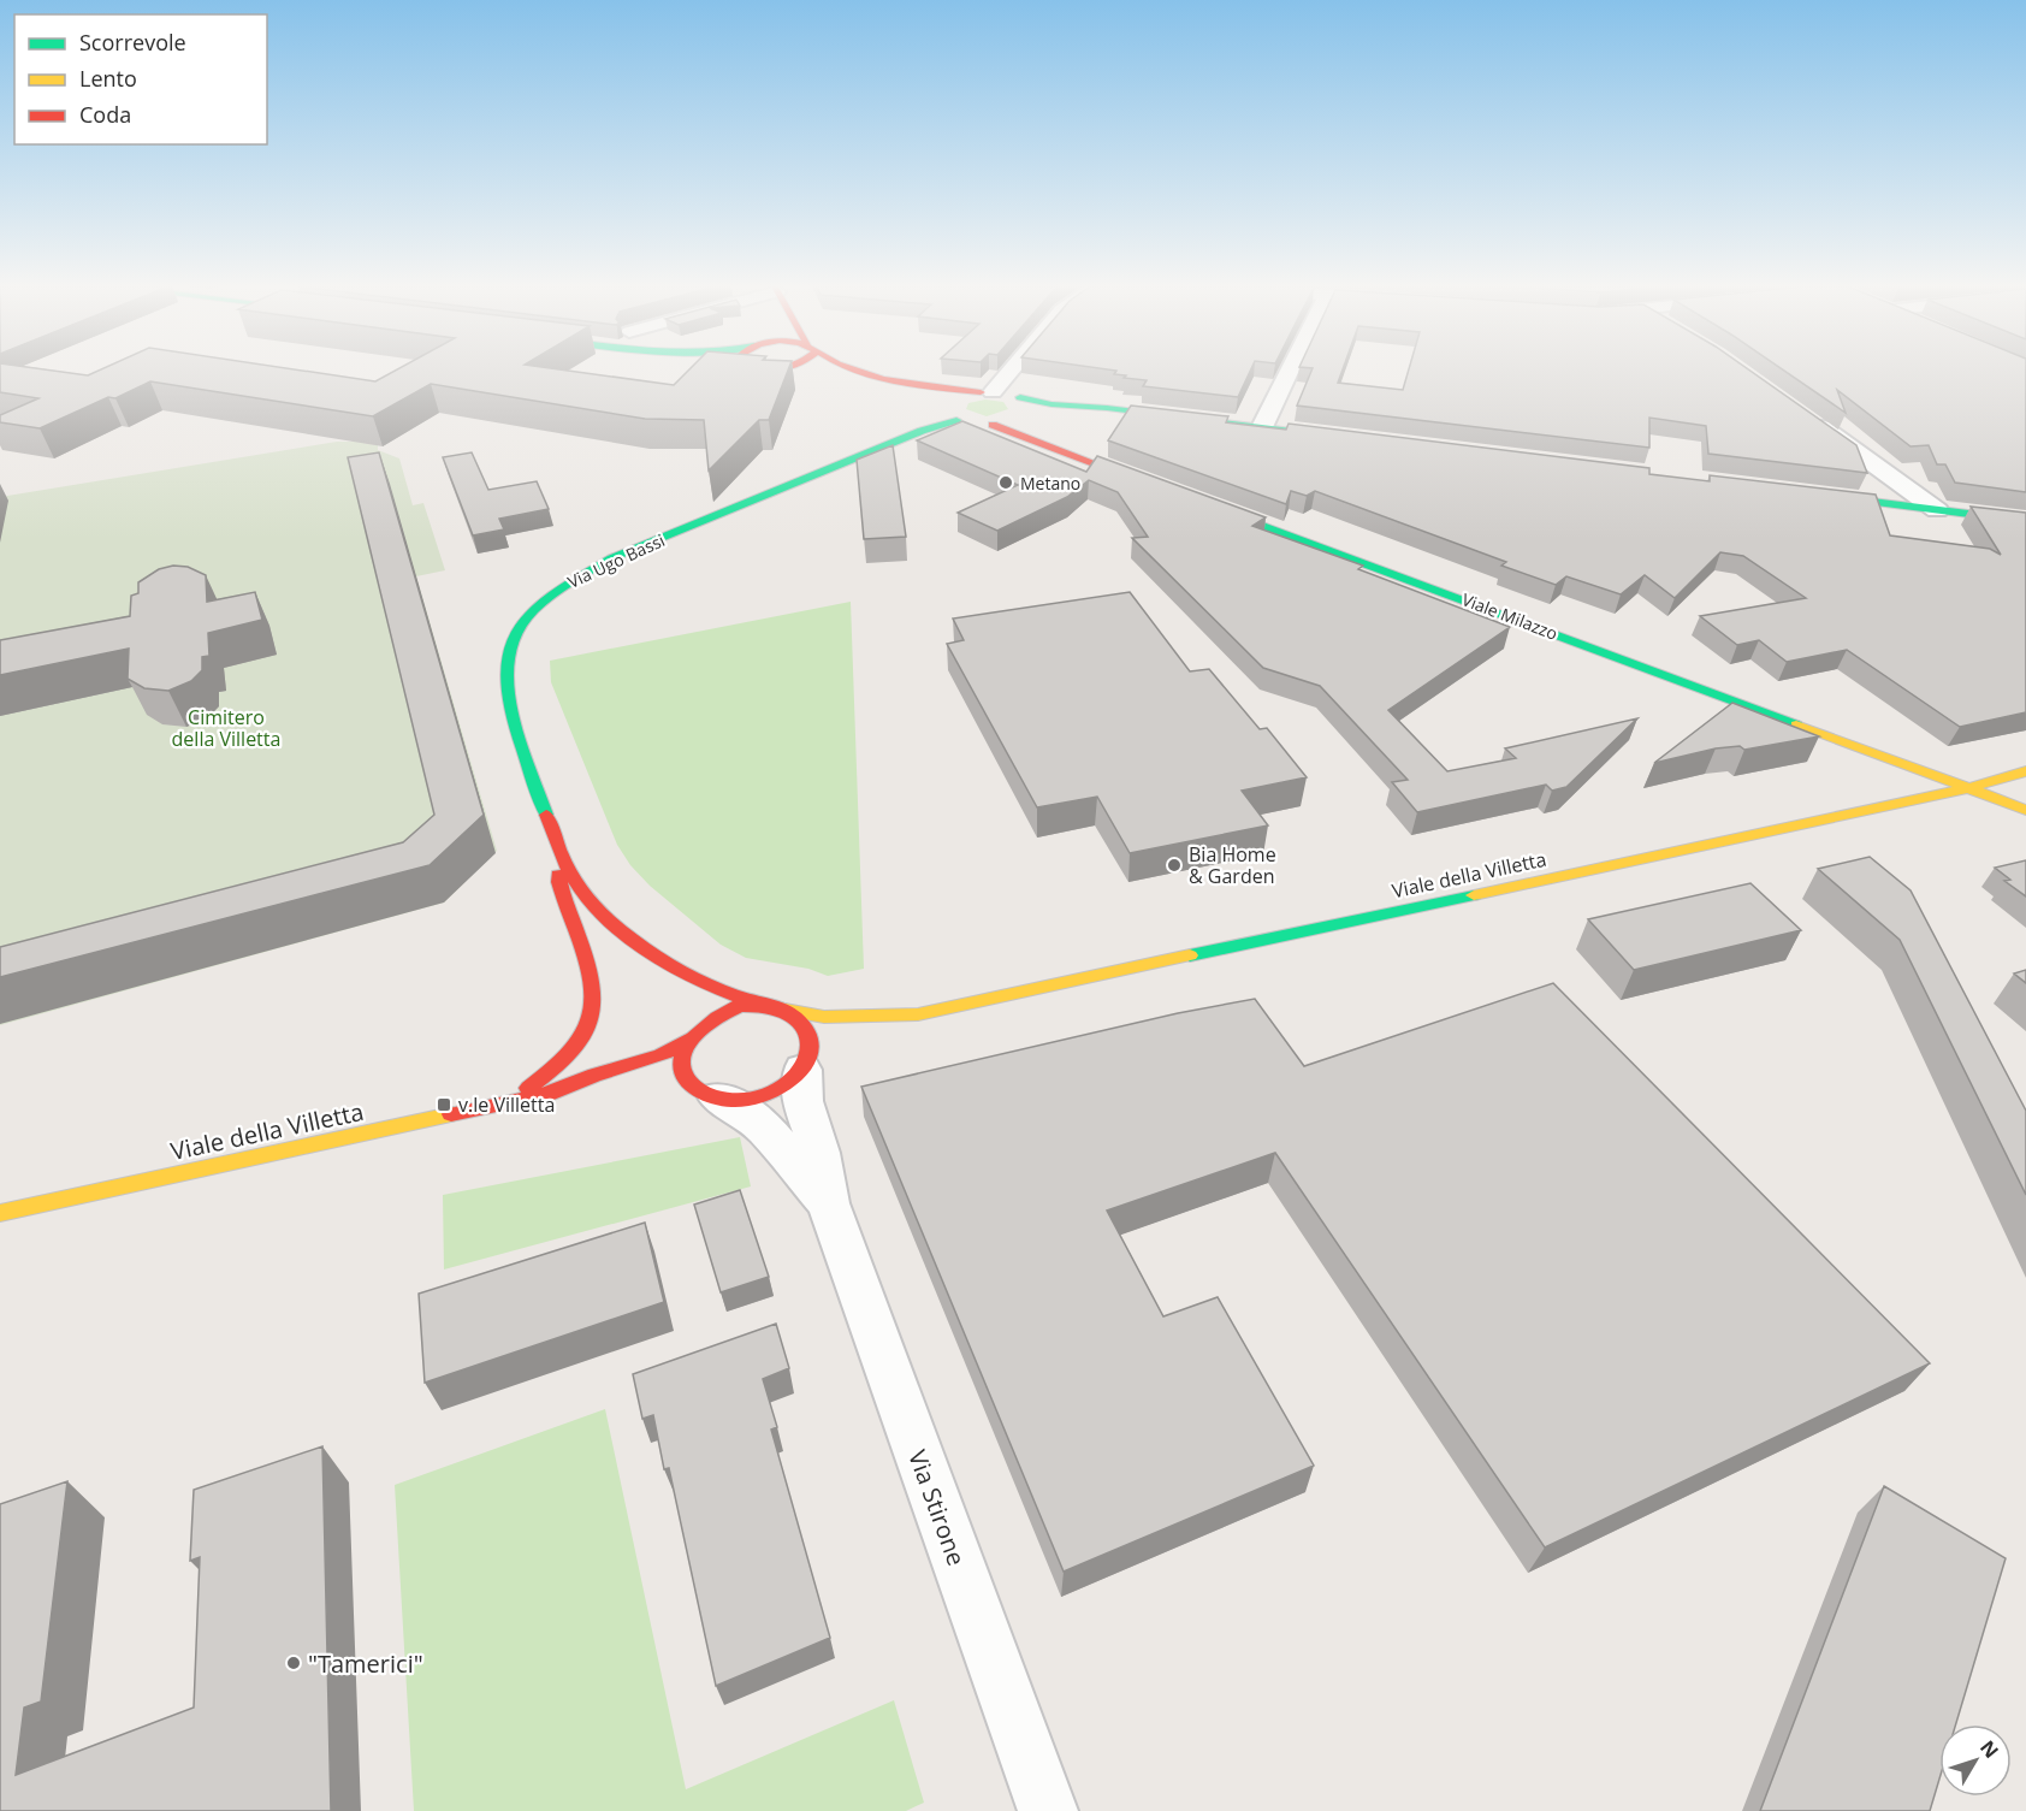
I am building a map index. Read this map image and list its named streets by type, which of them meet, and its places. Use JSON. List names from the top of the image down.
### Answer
{
  "streets": {
    "street": [
      "Via Ugo Bassi",
      "Viale Milazzo",
      "Viale della Villetta",
      "Via Stirone"
    ]
  },
  "crossings": [
    ["Via Ugo Bassi", "Viale della Villetta"],
    ["Via Ugo Bassi", "Via Stirone"],
    ["Viale Milazzo", "Viale della Villetta"],
    ["Viale della Villetta", "Via Stirone"]
  ],
  "parks": ["Cimitero della Villetta"],
  "places": {
    "other": ["Metano", "Bia Home & Garden", "\"Tamerici\""],
    "transit": ["v.le Villetta"]
  },
  "legend": ["Scorrevole", "Lento", "Coda"],
  "north": "top right"
}
